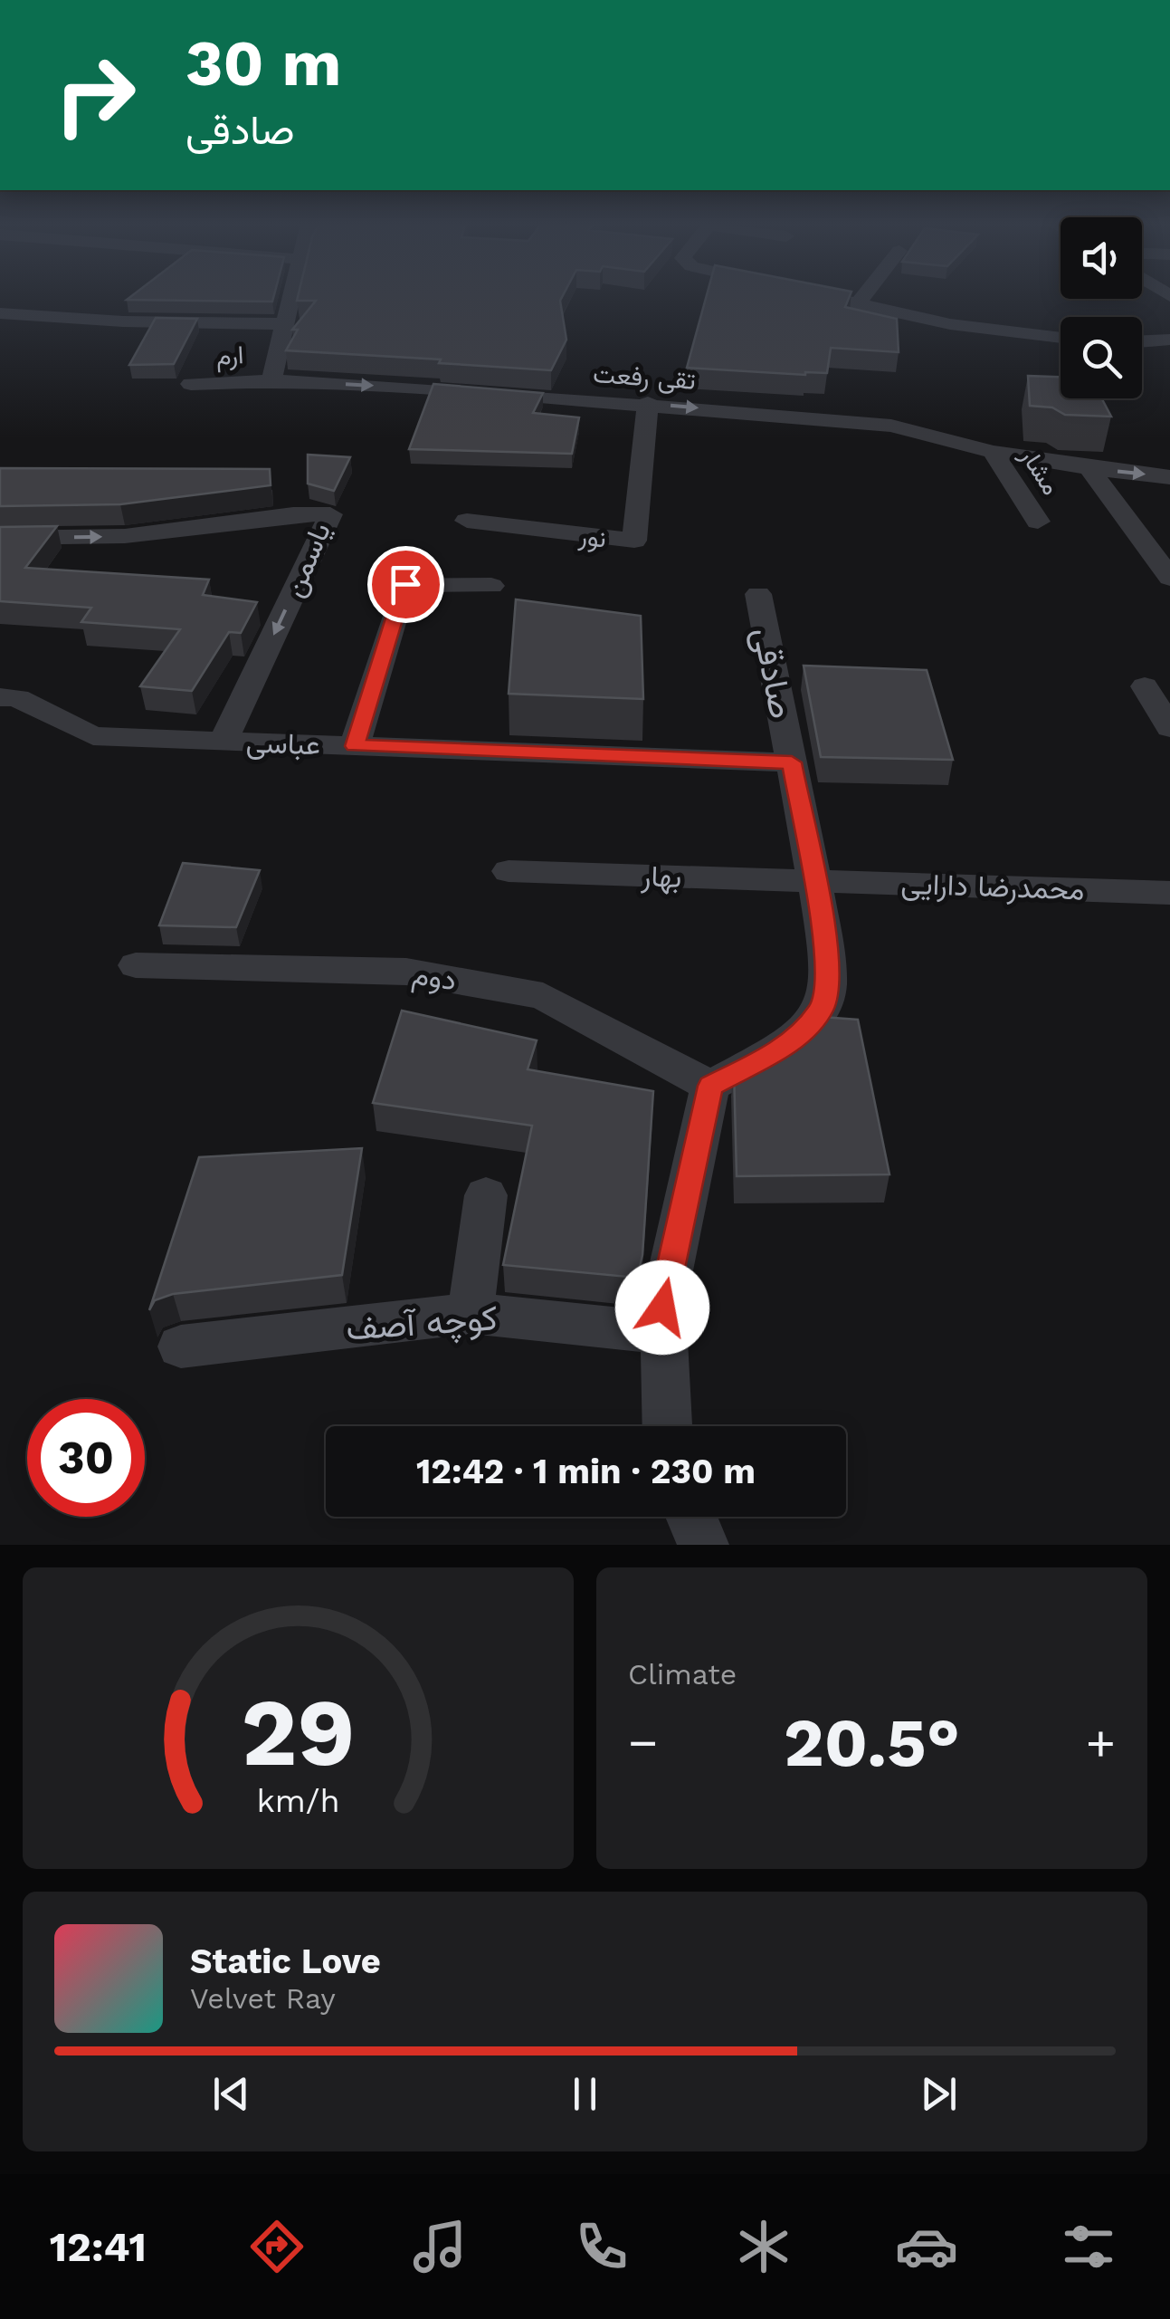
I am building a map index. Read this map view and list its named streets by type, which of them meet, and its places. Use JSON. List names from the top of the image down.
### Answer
{
  "streets": {
    "street": [
      "ارم",
      "تقی رفعت",
      "مشار",
      "نور",
      "یاسمن",
      "صادقی",
      "عباسی",
      "بهار",
      "محمدرضا دارایی",
      "دوم",
      "کوچه آصف"
    ]
  },
  "crossings": [
    ["ارم", "تقی رفعت"],
    ["تقی رفعت", "مشار"],
    ["تقی رفعت", "نور"],
    ["یاسمن", "عباسی"],
    ["صادقی", "عباسی"],
    ["صادقی", "بهار"],
    ["صادقی", "محمدرضا دارایی"],
    ["صادقی", "دوم"],
    ["بهار", "محمدرضا دارایی"]
  ],
  "page": {
    "turn": ["30 m", "صادقی"],
    "limit": "30",
    "trip": "12:42 · 1 min · 230 m",
    "tile": "Climate",
    "heat": ["−", "20.5°", "+"],
    "song": ["Static Love", "Velvet Ray"],
    "tabs": "12:41",
    "gauge": ["29", "km/h"]
  }
}
